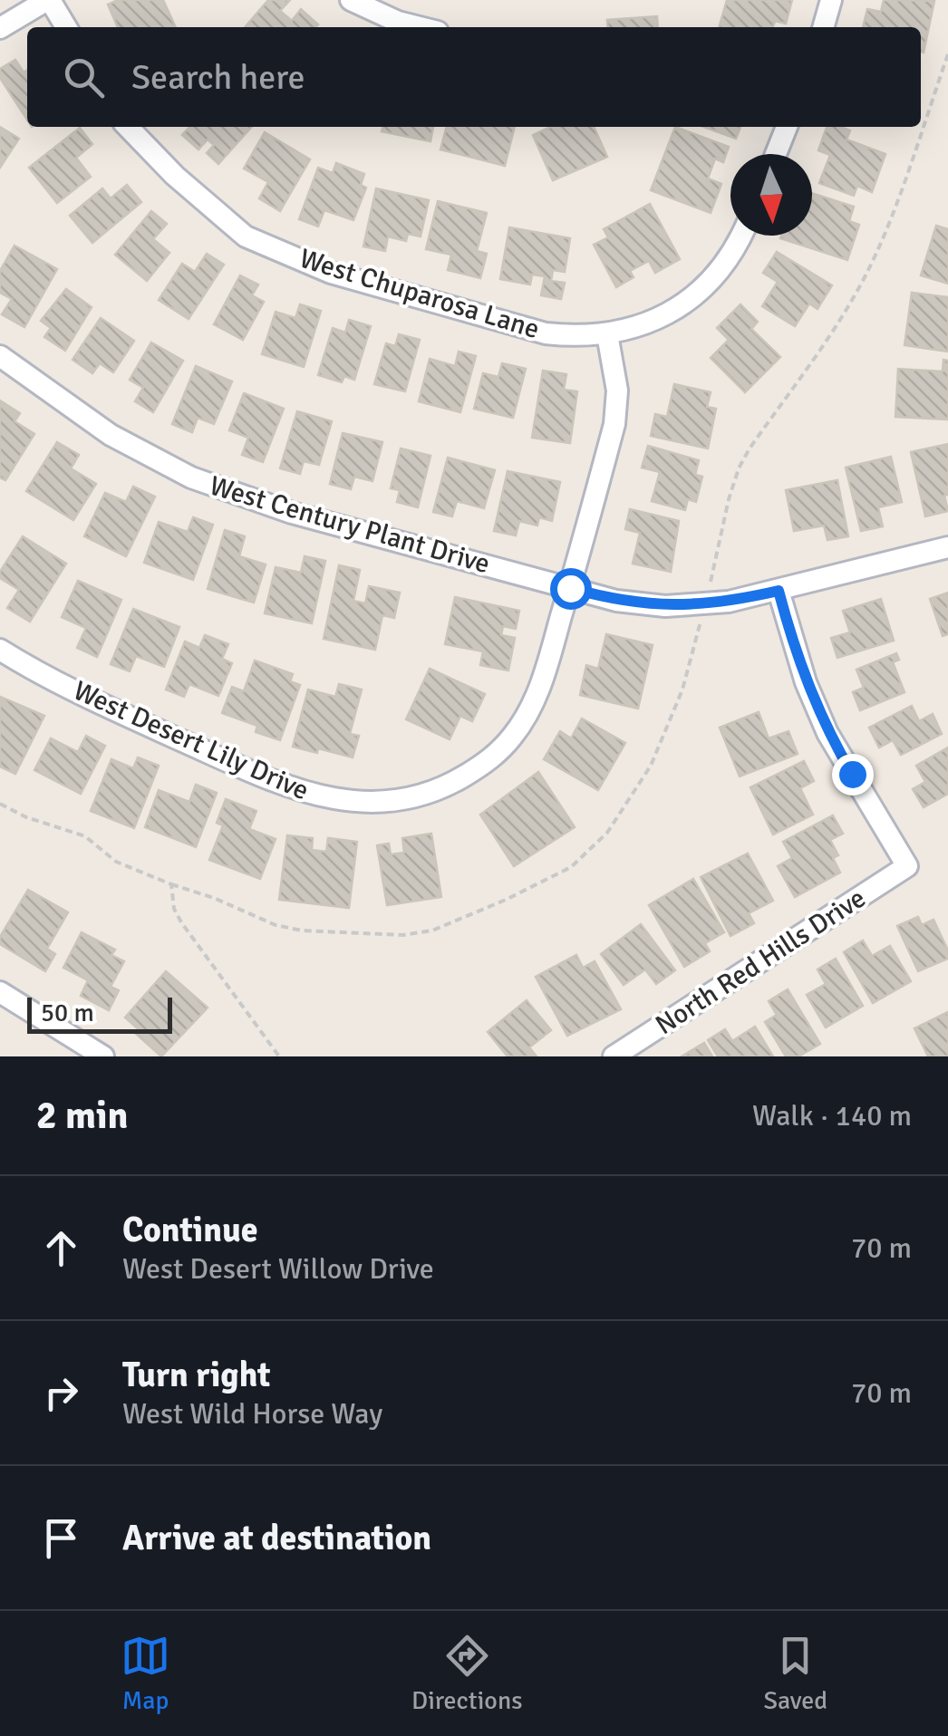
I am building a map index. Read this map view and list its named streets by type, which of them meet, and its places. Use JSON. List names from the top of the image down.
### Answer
{
  "streets": {
    "street": [
      "West Chuparosa Lane",
      "West Century Plant Drive",
      "West Desert Lily Drive",
      "North Red Hills Drive"
    ]
  },
  "crossings": [
    ["West Chuparosa Lane", "West Desert Lily Drive"],
    ["West Century Plant Drive", "West Desert Lily Drive"],
    ["West Century Plant Drive", "North Red Hills Drive"]
  ],
  "scale_bar": "50 m",
  "north": "bottom",
  "page": {
    "search": "Search here",
    "scale": "50 m",
    "heading": ["2 min", "Walk · 140 m"],
    "list": [
      ["Continue", "West Desert Willow Drive", "70 m"],
      ["Turn right", "West Wild Horse Way", "70 m"],
      "Arrive at destination"
    ],
    "nav": ["Map", "Directions", "Saved"]
  }
}
